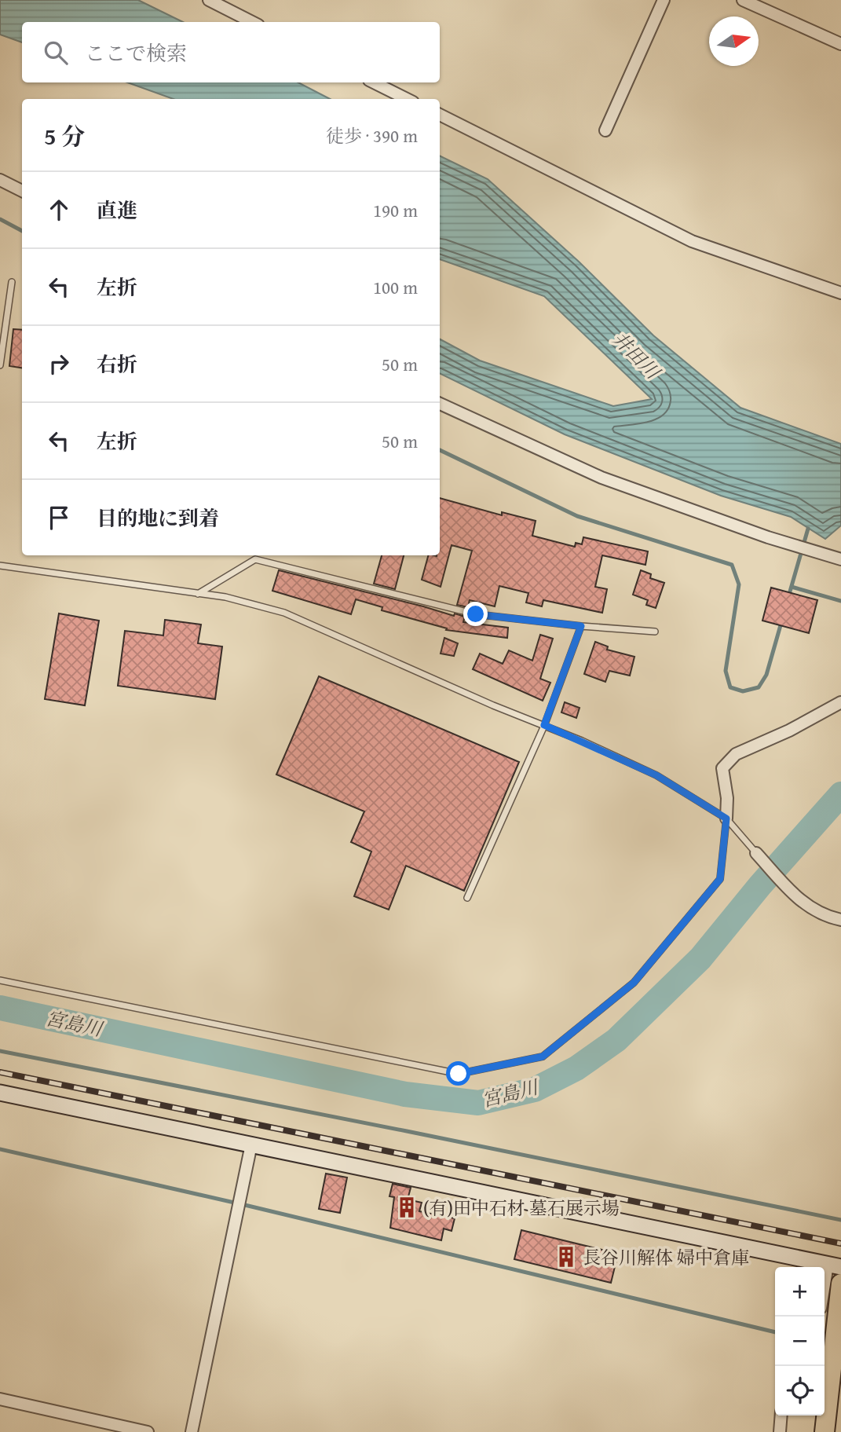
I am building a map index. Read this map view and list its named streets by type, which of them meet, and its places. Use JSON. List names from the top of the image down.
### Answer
{
  "water": ["井田川", "宮島川"],
  "places": {
    "building": ["(有)田中石材 墓石展示場", "長谷川解体 婦中倉庫"]
  },
  "north": "right",
  "page": {
    "search": "ここで検索",
    "heading": ["5 分", "徒歩 · 390 m"],
    "list": [
      ["直進", "190 m"],
      ["左折", "100 m"],
      ["右折", "50 m"],
      ["左折", "50 m"],
      "目的地に到着"
    ],
    "map_buttons": ["+", "−"]
  }
}
